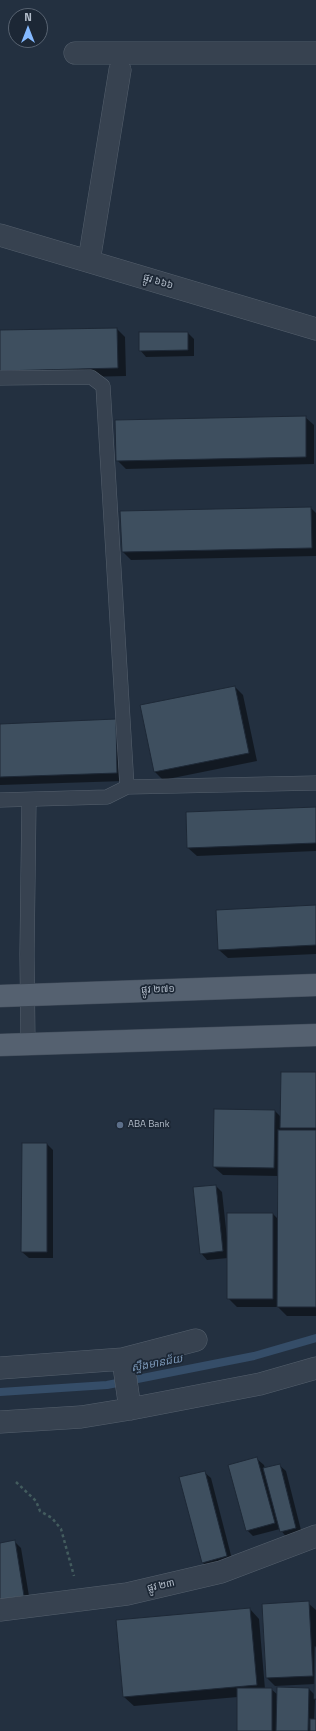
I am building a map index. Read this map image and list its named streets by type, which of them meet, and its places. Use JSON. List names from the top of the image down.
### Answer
{
  "streets": {
    "main road": ["ផ្លូវ ២៧១"],
    "street": ["ផ្លូវ ៦៦៦", "ផ្លូវ ២៣"]
  },
  "water": ["ស្ទឹងមានជ័យ"],
  "places": ["ABA Bank"],
  "north": "top"
}
